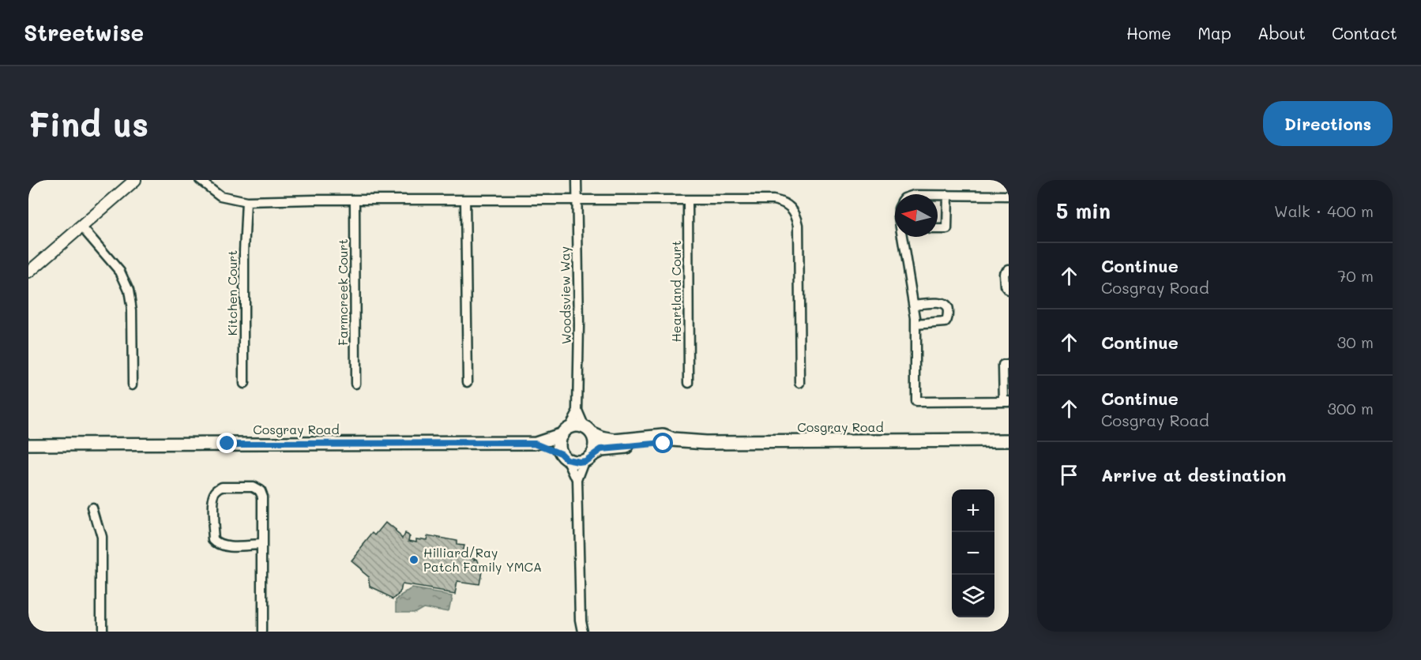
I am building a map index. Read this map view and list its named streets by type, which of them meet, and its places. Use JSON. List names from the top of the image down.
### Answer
{
  "streets": {
    "main road": ["Cosgray Road"],
    "street": [
      "Heartland Court",
      "Farmcreek Court",
      "Kitchen Court",
      "Woodsview Way"
    ]
  },
  "crossings": [
    ["Woodsview Way", "Cosgray Road"]
  ],
  "places": ["Hilliard/Ray Patch Family YMCA"],
  "north": "left",
  "page": {
    "header": "Streetwise",
    "nav": [
      "Home",
      "Map",
      "About",
      "Contact"
    ],
    "buttons": "Directions",
    "title": "Find us",
    "heading": ["5 min", "Walk · 400 m"],
    "list": [
      ["Continue", "Cosgray Road", "70 m"],
      ["Continue", "30 m"],
      ["Continue", "Cosgray Road", "300 m"],
      "Arrive at destination"
    ],
    "map_buttons": ["+", "−"]
  }
}
